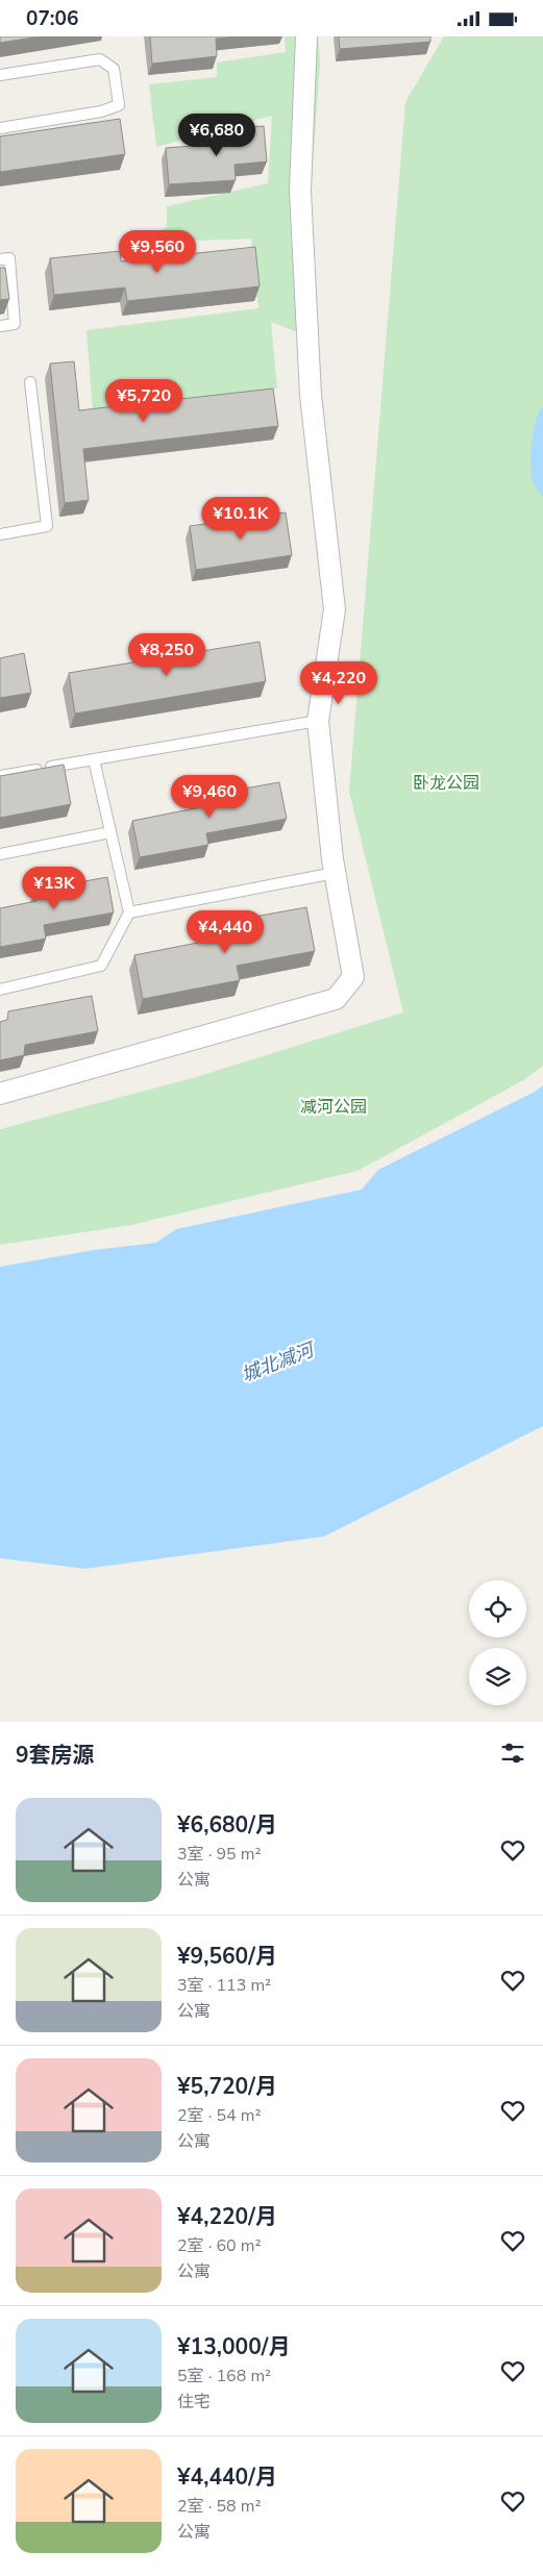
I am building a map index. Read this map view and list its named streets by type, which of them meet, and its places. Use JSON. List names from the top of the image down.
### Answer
{
  "water": ["城北减河"],
  "parks": ["卧龙公园", "减河公园"],
  "page": {
    "status": "07:06",
    "price": [
      "¥6,680",
      "¥9,560",
      "¥5,720",
      "¥10.1K",
      "¥8,250",
      "¥4,220",
      "¥9,460",
      "¥13K",
      "¥4,440"
    ],
    "heading": "9套房源",
    "list": [
      {
        "name": "¥6,680/月",
        "note": "3室 · 95 m² · 公寓"
      },
      {
        "name": "¥9,560/月",
        "note": "3室 · 113 m² · 公寓"
      },
      {
        "name": "¥5,720/月",
        "note": "2室 · 54 m² · 公寓"
      },
      {
        "name": "¥4,220/月",
        "note": "2室 · 60 m² · 公寓"
      },
      {
        "name": "¥13,000/月",
        "note": "5室 · 168 m² · 住宅"
      },
      {
        "name": "¥4,440/月",
        "note": "2室 · 58 m² · 公寓"
      }
    ]
  }
}
